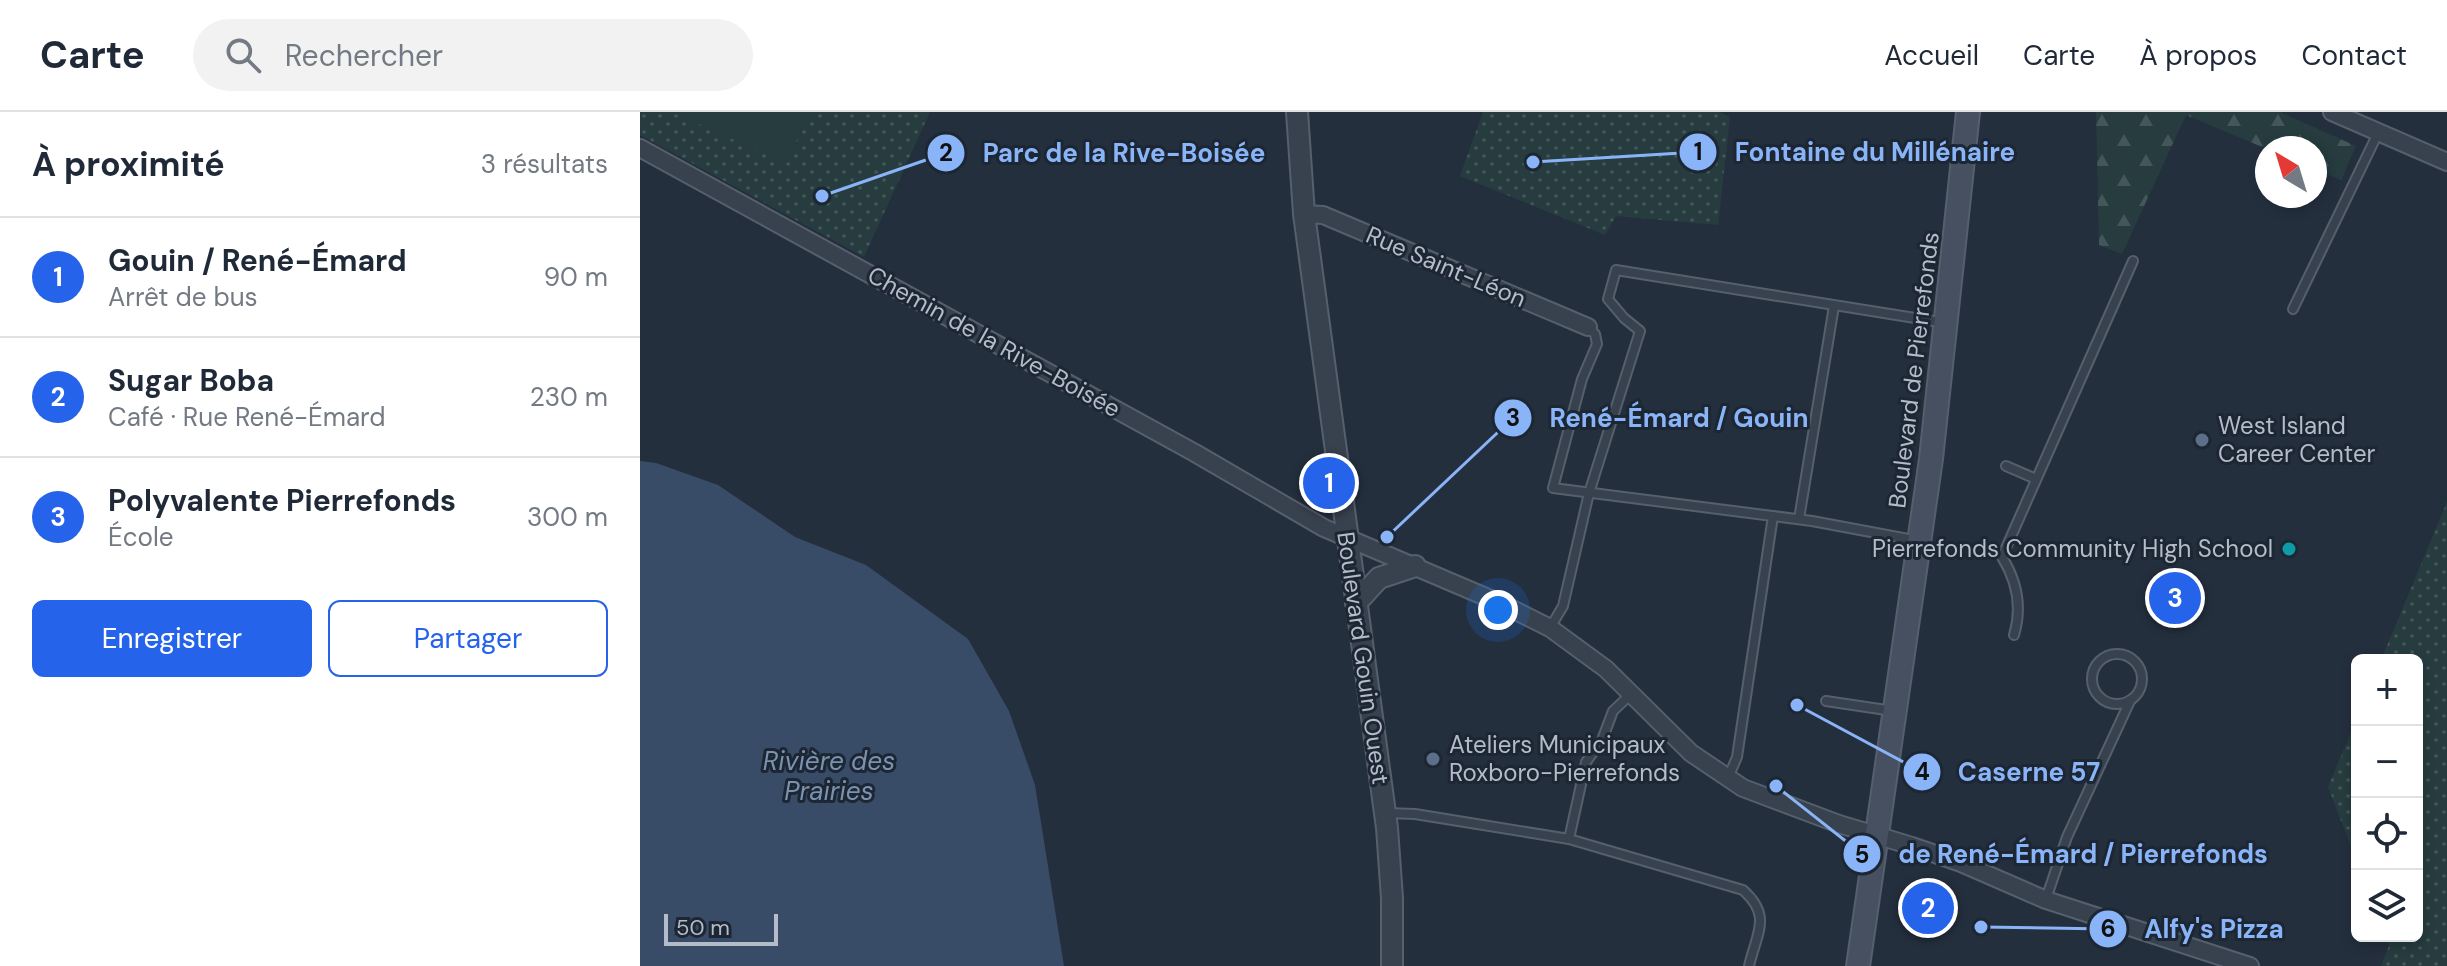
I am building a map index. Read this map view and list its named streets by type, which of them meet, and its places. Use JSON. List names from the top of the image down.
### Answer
{
  "streets": {
    "main road": ["Boulevard de Pierrefonds"],
    "street": ["Rue Saint-Léon", "Chemin de la Rive-Boisée", "Boulevard Gouin Ouest"]
  },
  "crossings": [
    ["Rue Saint-Léon", "Boulevard Gouin Ouest"],
    ["Chemin de la Rive-Boisée", "Boulevard de Pierrefonds"],
    ["Chemin de la Rive-Boisée", "Boulevard Gouin Ouest"]
  ],
  "water": ["Rivière des Prairies"],
  "places": [
    "Fontaine du Millénaire",
    "Parc de la Rive-Boisée",
    "West Island Career Center",
    "René-Émard / Gouin",
    "Pierrefonds Community High School",
    "Caserne 57",
    "Ateliers Municipaux Roxboro-Pierrefonds",
    "de René-Émard / Pierrefonds",
    "Alfy's Pizza"
  ],
  "scale_bar": "50 m",
  "north": "top left",
  "page": {
    "header": "Carte",
    "search": "Rechercher",
    "nav": [
      "Accueil",
      "Carte",
      "À propos",
      "Contact"
    ],
    "heading": ["À proximité", "3 résultats"],
    "list": [
      {
        "mark": "1",
        "name": "Gouin / René-Émard",
        "note": "Arrêt de bus",
        "value": "90 m"
      },
      {
        "mark": "2",
        "name": "Sugar Boba",
        "note": "Café · Rue René-Émard",
        "value": "230 m"
      },
      {
        "mark": "3",
        "name": "Polyvalente Pierrefonds",
        "note": "École",
        "value": "300 m"
      }
    ],
    "pins": ["1", "3", "2"],
    "buttons": ["Enregistrer", "Partager"],
    "map_buttons": ["+", "−"],
    "scale": "50 m"
  }
}
